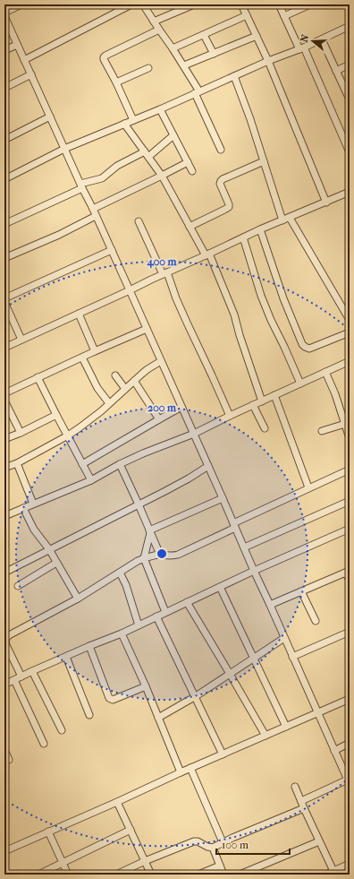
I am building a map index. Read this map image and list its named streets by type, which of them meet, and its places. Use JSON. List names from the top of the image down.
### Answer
{
  "scale_bar": "100 m",
  "north": "left",
  "rings": ["400 m", "200 m"]
}
